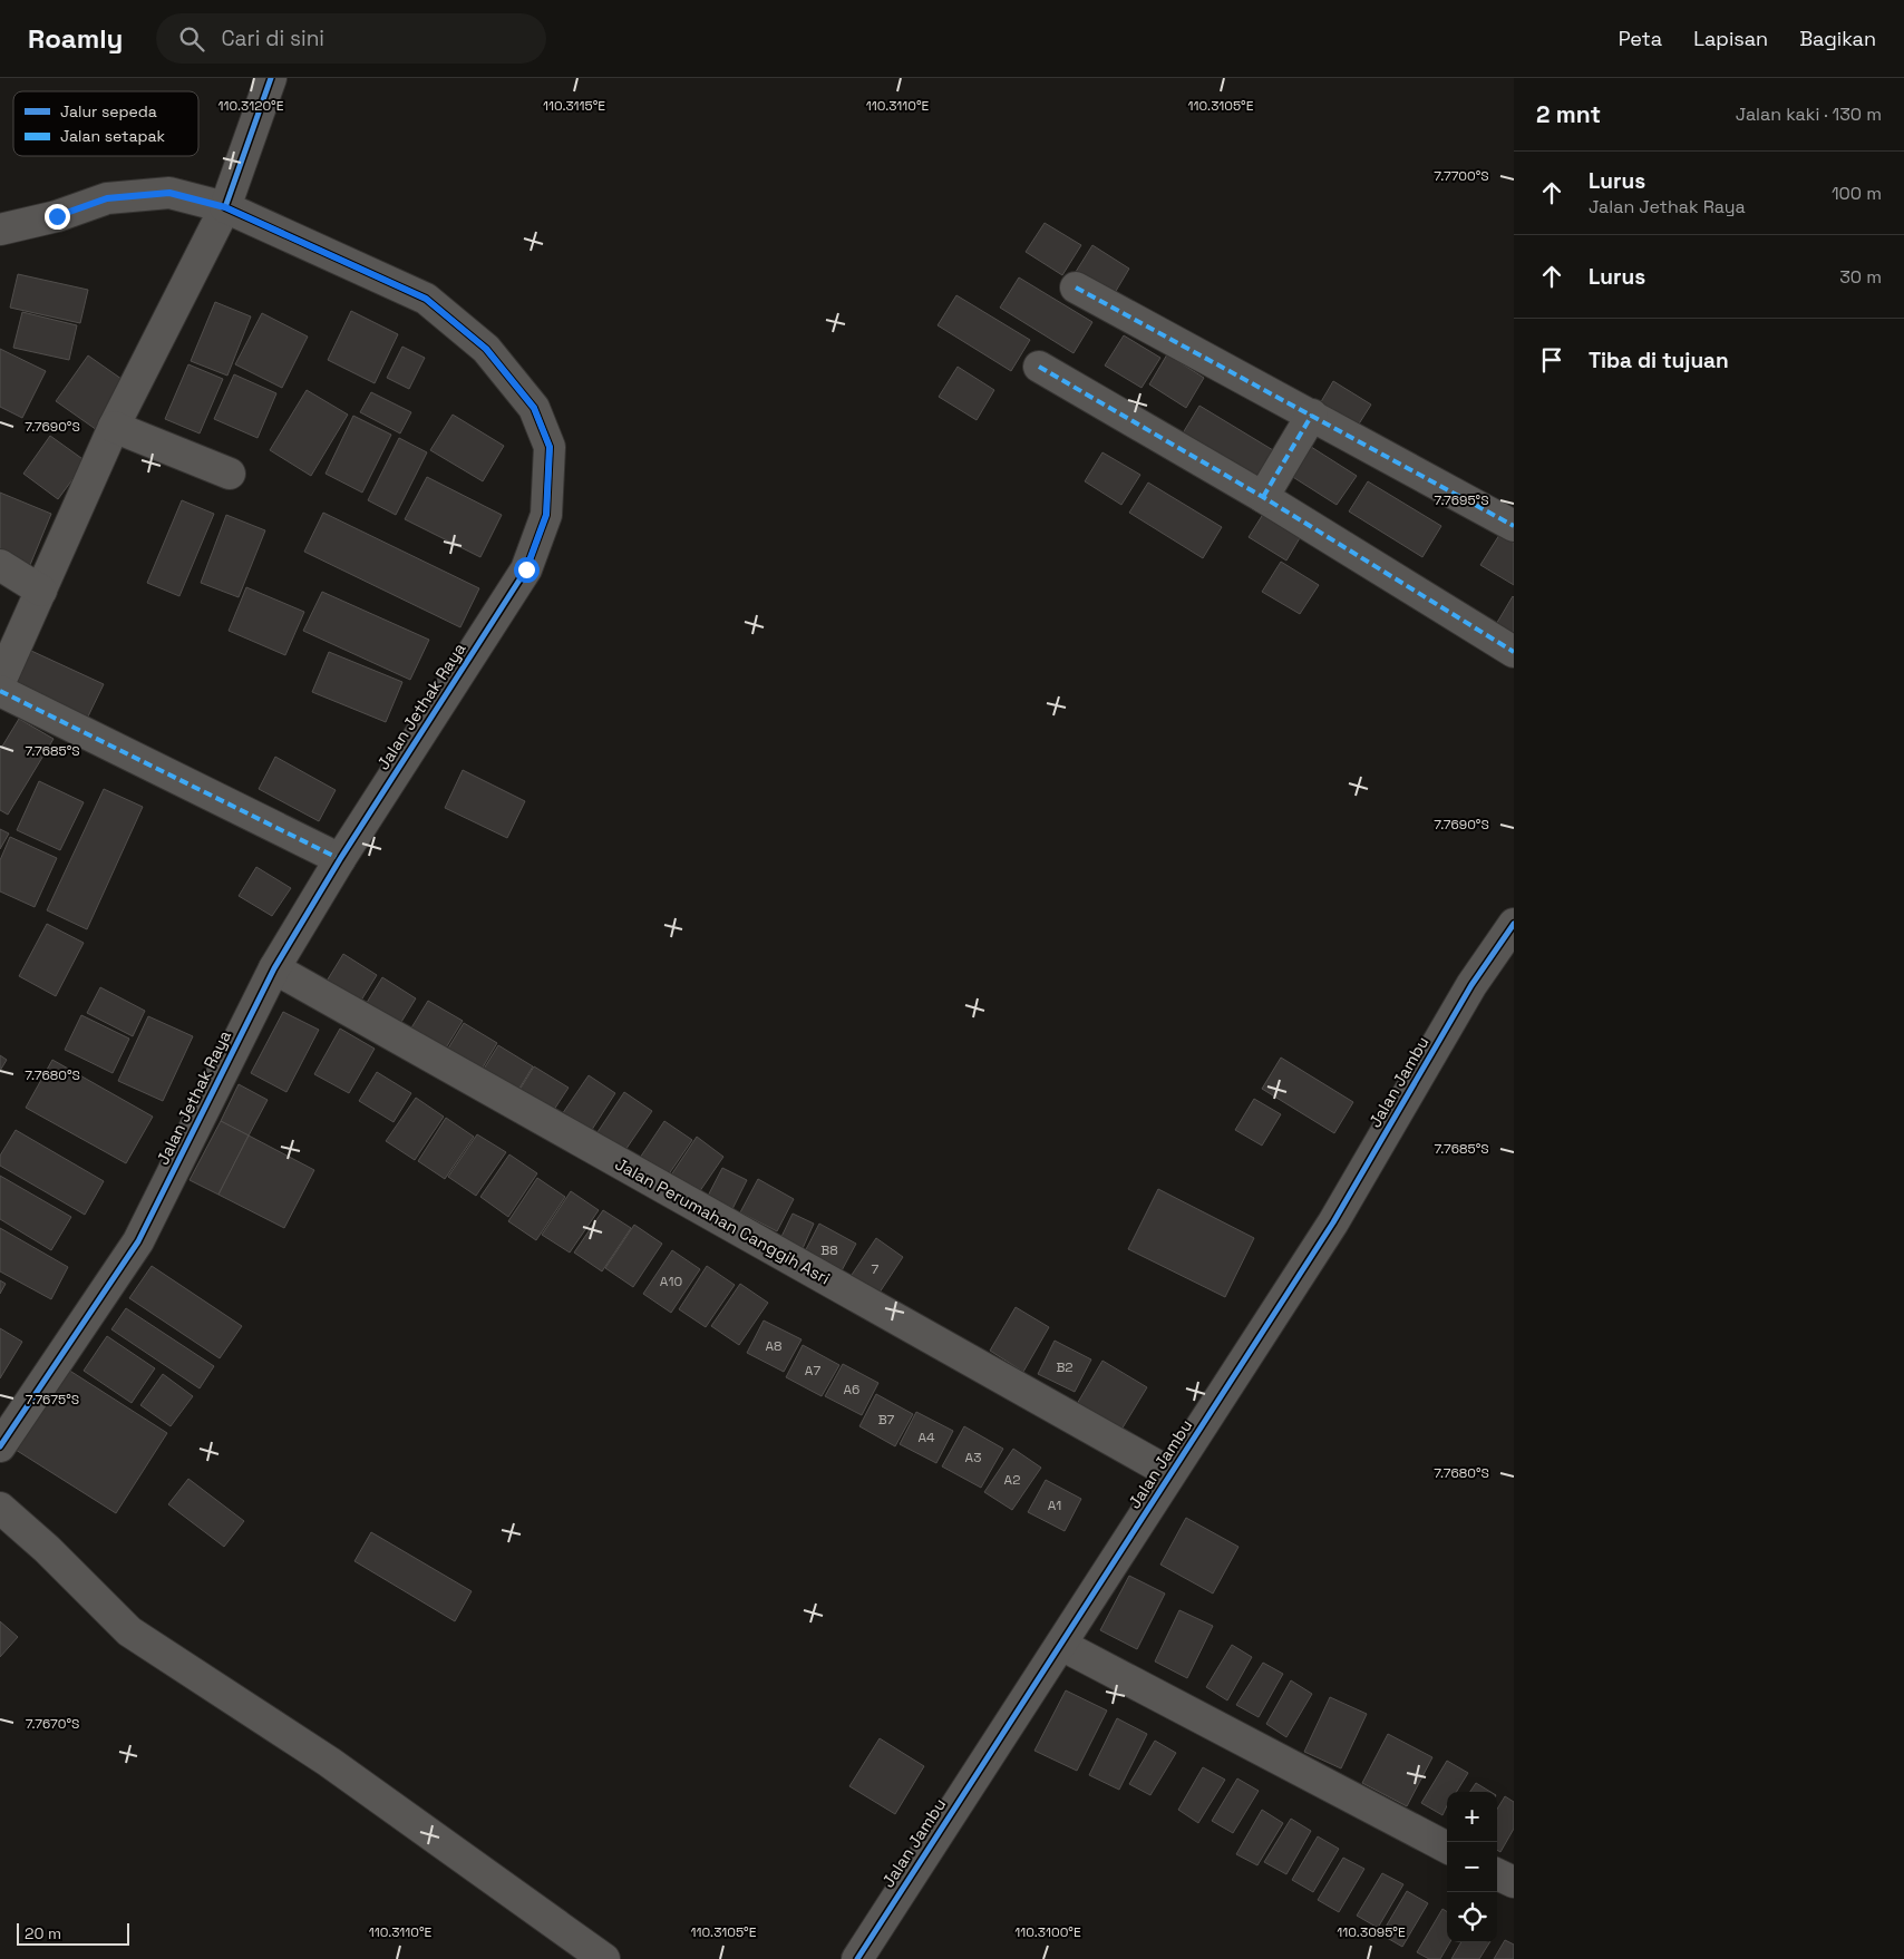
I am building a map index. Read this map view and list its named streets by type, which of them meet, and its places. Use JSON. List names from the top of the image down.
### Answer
{
  "streets": {
    "street": ["Jalan Jethak Raya", "Jalan Jambu", "Jalan Perumahan Canggih Asri"]
  },
  "crossings": [
    ["Jalan Jethak Raya", "Jalan Perumahan Canggih Asri"],
    ["Jalan Jambu", "Jalan Perumahan Canggih Asri"]
  ],
  "house_numbers": [
    "B8",
    "7",
    "A10",
    "A8",
    "B2",
    "A7",
    "A6",
    "B7",
    "A4",
    "A3",
    "A2",
    "A1"
  ],
  "legend": ["Jalur sepeda", "Jalan setapak"],
  "scale_bar": "20 m",
  "page": {
    "header": "Roamly",
    "search": "Cari di sini",
    "nav": ["Peta", "Lapisan", "Bagikan"],
    "heading": ["2 mnt", "Jalan kaki · 130 m"],
    "list": [
      ["Lurus", "Jalan Jethak Raya", "100 m"],
      ["Lurus", "30 m"],
      "Tiba di tujuan"
    ],
    "map_buttons": ["+", "−"],
    "scale": "20 m"
  },
  "coordinates": [
    "110.3120°E",
    "110.3115°E",
    "110.3110°E",
    "110.3105°E",
    "7.7700°S",
    "7.7690°S",
    "7.7695°S",
    "7.7685°S",
    "7.7680°S",
    "7.7675°S",
    "7.7670°S",
    "110.3100°E",
    "110.3095°E"
  ]
}
